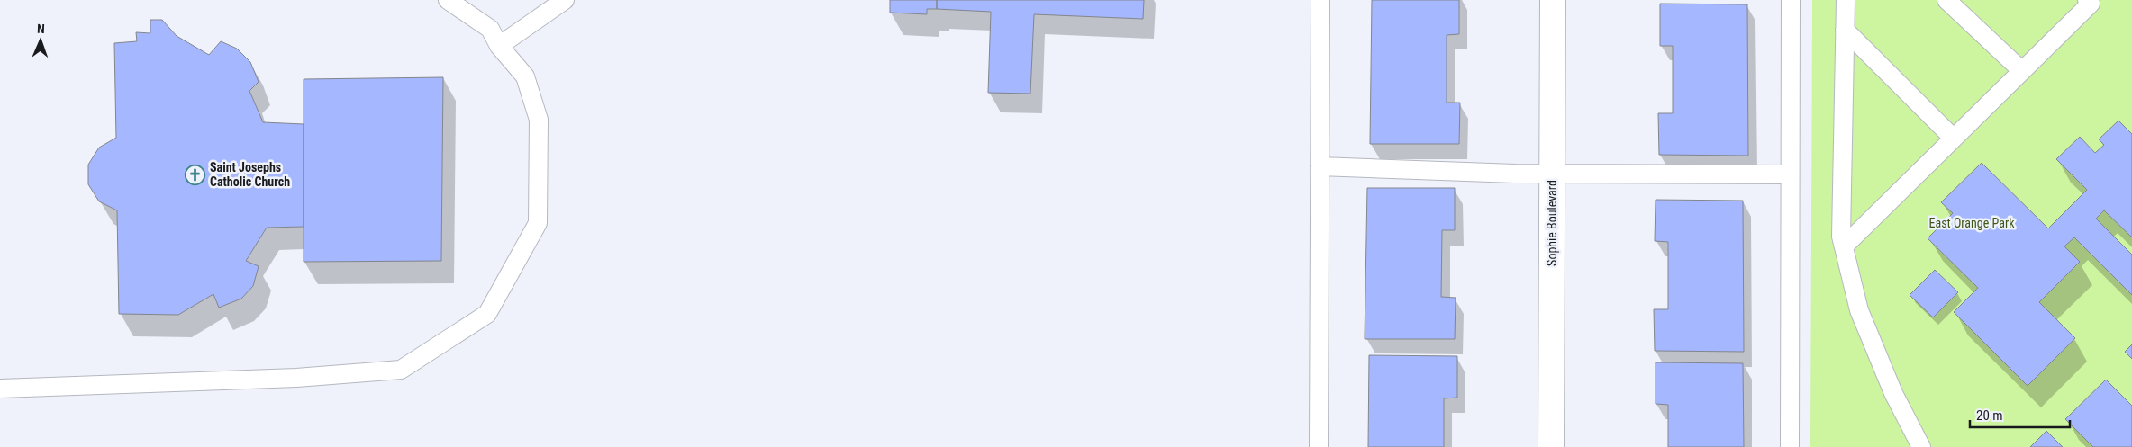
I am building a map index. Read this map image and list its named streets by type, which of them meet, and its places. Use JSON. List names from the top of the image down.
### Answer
{
  "streets": {
    "street": ["Sophie Boulevard"]
  },
  "parks": ["East Orange Park"],
  "places": {
    "church": ["Saint Josephs Catholic Church"]
  },
  "scale_bar": "20 m",
  "north": "top"
}
